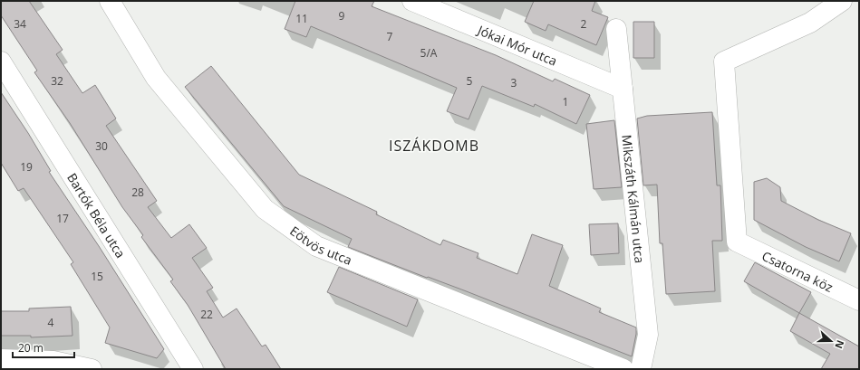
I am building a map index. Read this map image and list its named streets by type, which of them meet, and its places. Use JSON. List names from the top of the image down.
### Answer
{
  "streets": {
    "street": [
      "Jókai Mór utca",
      "Mikszáth Kálmán utca",
      "Bartók Béla utca",
      "Eötvös utca",
      "Csatorna köz"
    ]
  },
  "crossings": [
    ["Jókai Mór utca", "Mikszáth Kálmán utca"]
  ],
  "districts": ["ISZÁKDOMB"],
  "house_numbers": [
    "9",
    "11",
    "34",
    "2",
    "7",
    "5/A",
    "32",
    "5",
    "3",
    "1",
    "30",
    "19",
    "28",
    "17",
    "15",
    "22",
    "4"
  ],
  "scale_bar": "20 m",
  "north": "right"
}
